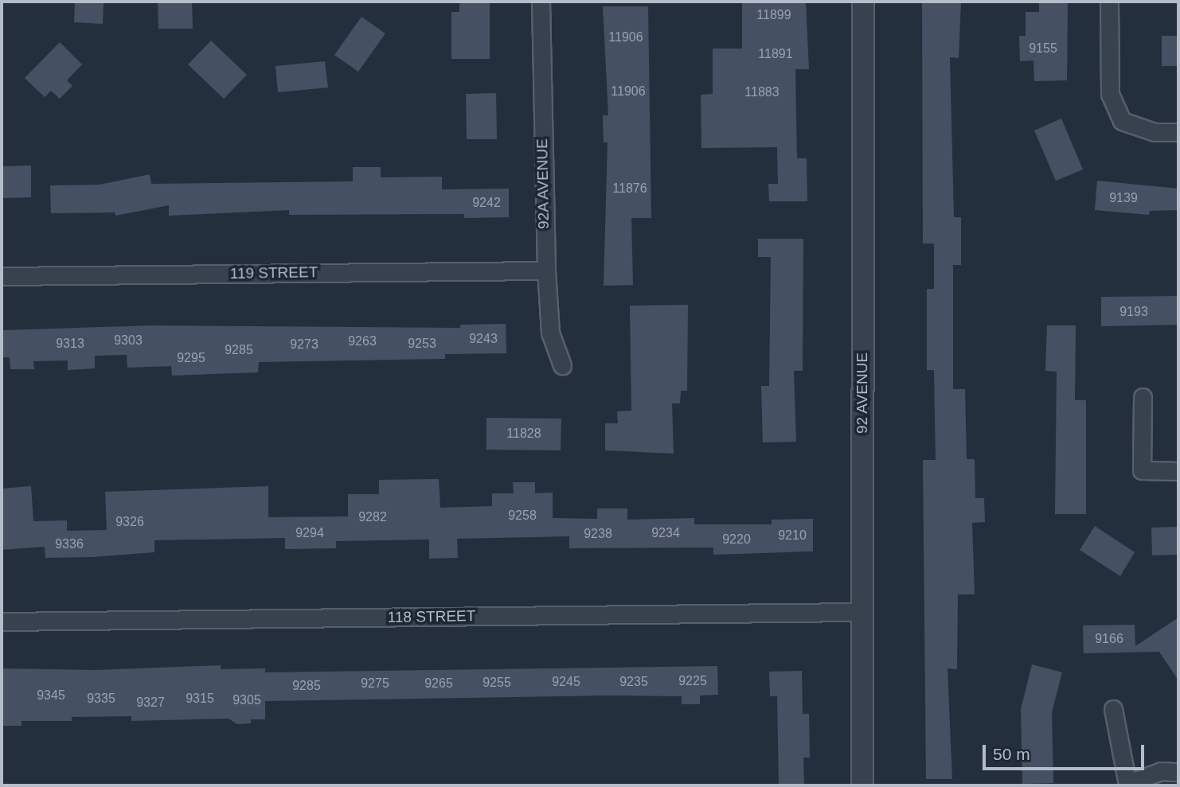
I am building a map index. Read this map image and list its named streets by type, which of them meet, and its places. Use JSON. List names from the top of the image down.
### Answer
{
  "streets": {
    "street": [
      "92A AVENUE",
      "119 STREET",
      "92 AVENUE",
      "118 STREET"
    ]
  },
  "crossings": [
    ["92A AVENUE", "119 STREET"],
    ["92 AVENUE", "118 STREET"]
  ],
  "house_numbers": [
    "11899",
    "11906",
    "9155",
    "11891",
    "11906",
    "11883",
    "11876",
    "9139",
    "9242",
    "9193",
    "9243",
    "9303",
    "9263",
    "9313",
    "9253",
    "9273",
    "9285",
    "9295",
    "11828",
    "9258",
    "9282",
    "9326",
    "9294",
    "9234",
    "9238",
    "9210",
    "9220",
    "9336",
    "9166",
    "9225",
    "9245",
    "9235",
    "9255",
    "9275",
    "9265",
    "9285",
    "9345",
    "9335",
    "9315",
    "9305",
    "9327"
  ],
  "scale_bar": "50 m"
}
